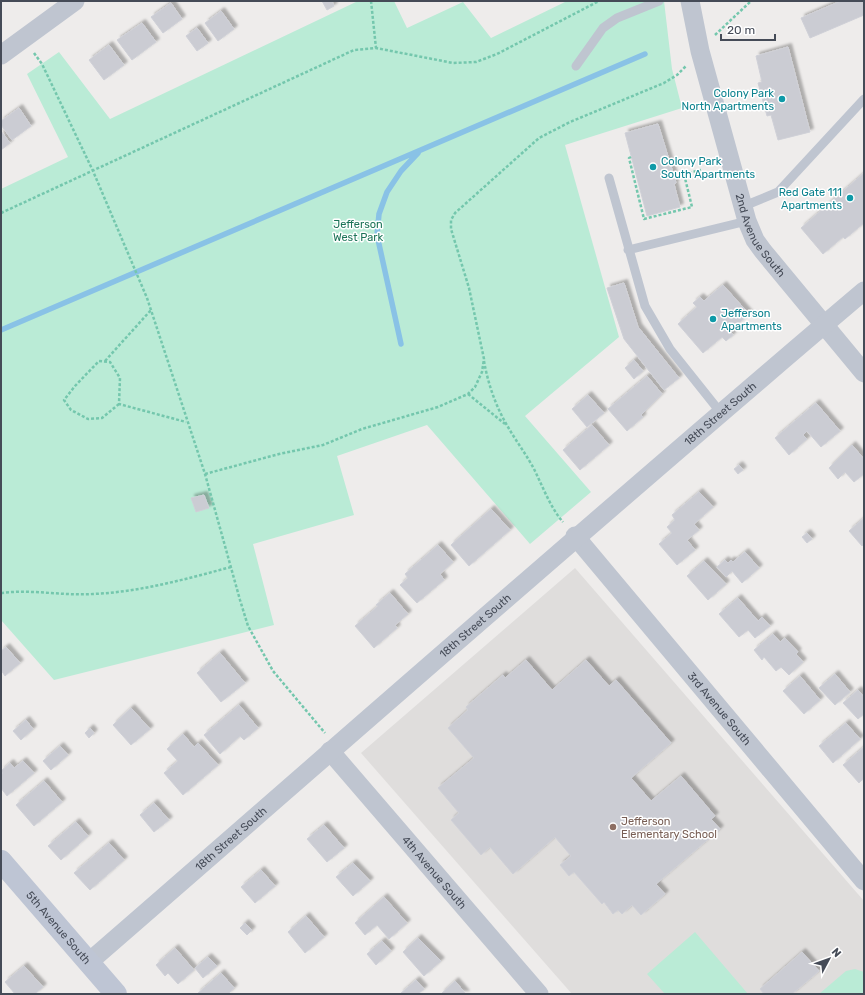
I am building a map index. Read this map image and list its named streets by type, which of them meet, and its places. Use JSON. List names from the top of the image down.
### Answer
{
  "streets": {
    "street": [
      "2nd Avenue South",
      "18th Street South",
      "3rd Avenue South",
      "4th Avenue South",
      "5th Avenue South"
    ]
  },
  "crossings": [
    ["2nd Avenue South", "18th Street South"],
    ["18th Street South", "3rd Avenue South"],
    ["18th Street South", "4th Avenue South"],
    ["18th Street South", "5th Avenue South"]
  ],
  "parks": ["Jefferson West Park"],
  "places": [
    "Colony Park North Apartments",
    "Colony Park South Apartments",
    "Red Gate 111 Apartments",
    "Jefferson Apartments",
    "Jefferson Elementary School"
  ],
  "scale_bar": "20 m",
  "north": "top right"
}
